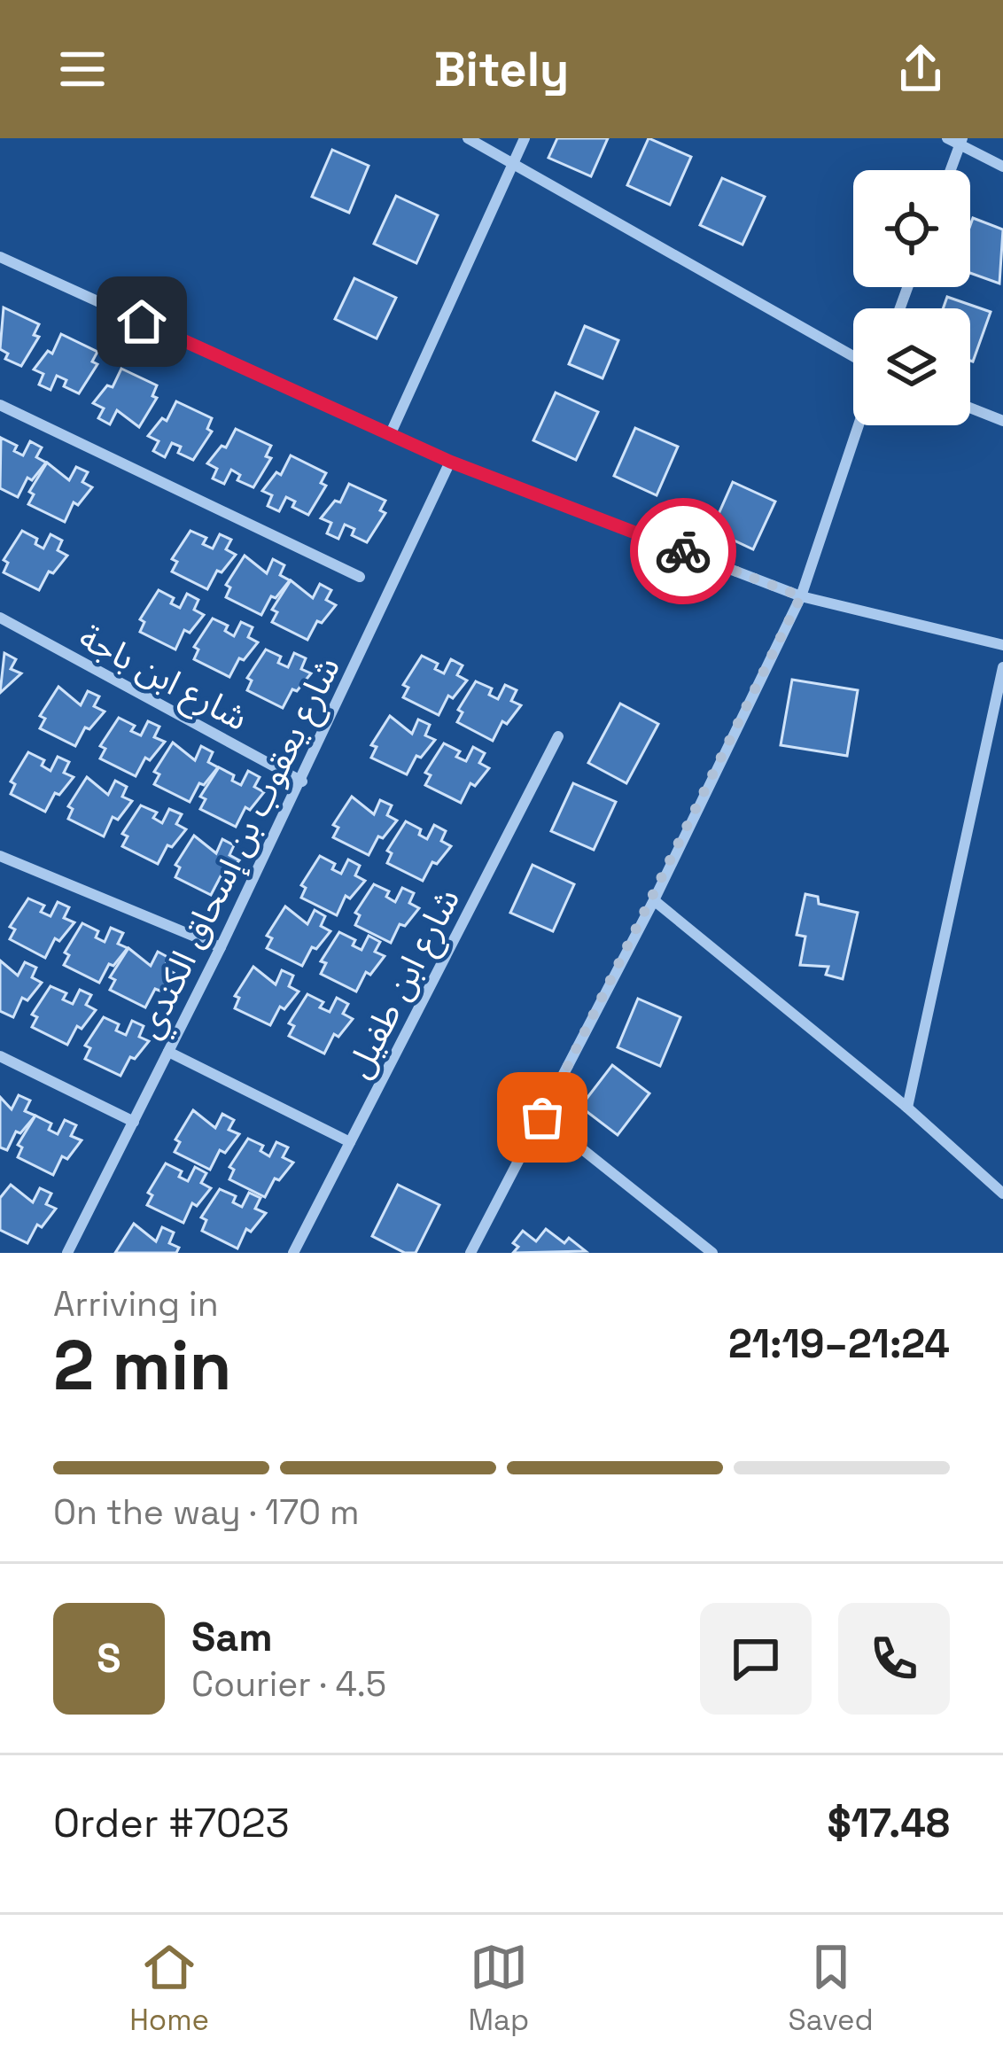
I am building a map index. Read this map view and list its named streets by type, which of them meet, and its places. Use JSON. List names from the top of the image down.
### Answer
{
  "streets": {
    "street": ["شارع ابن باجة", "شارع يعقوب بن إسحاق الكندي", "شارع ابن طفيل"]
  },
  "crossings": [
    ["شارع ابن باجة", "شارع يعقوب بن إسحاق الكندي"]
  ],
  "page": {
    "header": "Bitely",
    "heading": ["2 min", "Arriving in", "21:19–21:24"],
    "panel": [
      "Sam",
      "Courier · 4.5",
      "Order #7023",
      "$17.48"
    ],
    "bar": "On the way · 170 m",
    "round": "S",
    "tabs": ["Home", "Map", "Saved"]
  }
}
